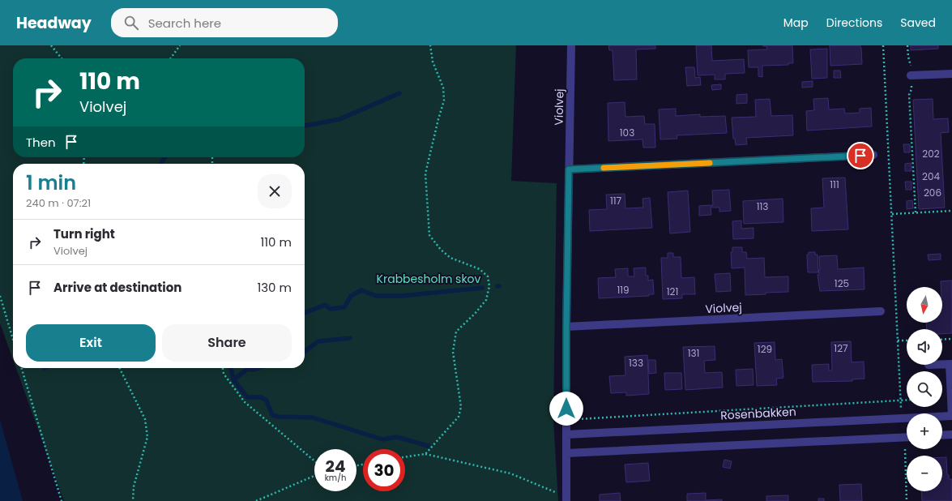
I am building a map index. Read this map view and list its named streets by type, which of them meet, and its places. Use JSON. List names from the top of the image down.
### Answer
{
  "streets": {
    "street": ["Violvej", "Rosenbakken"]
  },
  "crossings": [
    ["Violvej", "Rosenbakken"]
  ],
  "parks": ["Krabbesholm skov"],
  "house_numbers": [
    "103",
    "202",
    "204",
    "111",
    "206",
    "117",
    "113",
    "125",
    "119",
    "121",
    "127",
    "129",
    "131",
    "133"
  ],
  "north": "bottom",
  "page": {
    "header": "Headway",
    "search": "Search here",
    "nav": ["Map", "Directions", "Saved"],
    "turn": ["110 m", "Violvej"],
    "then": "Then",
    "heading": ["1 min", "240 m · 07:21"],
    "list": [
      {
        "name": "Turn right",
        "note": "Violvej",
        "value": "110 m"
      },
      {
        "name": "Arrive at destination",
        "value": "130 m"
      }
    ],
    "map_buttons": ["+", "−"],
    "buttons": ["Exit", "Share"],
    "speed": "24 km/h",
    "limit": "30"
  }
}
